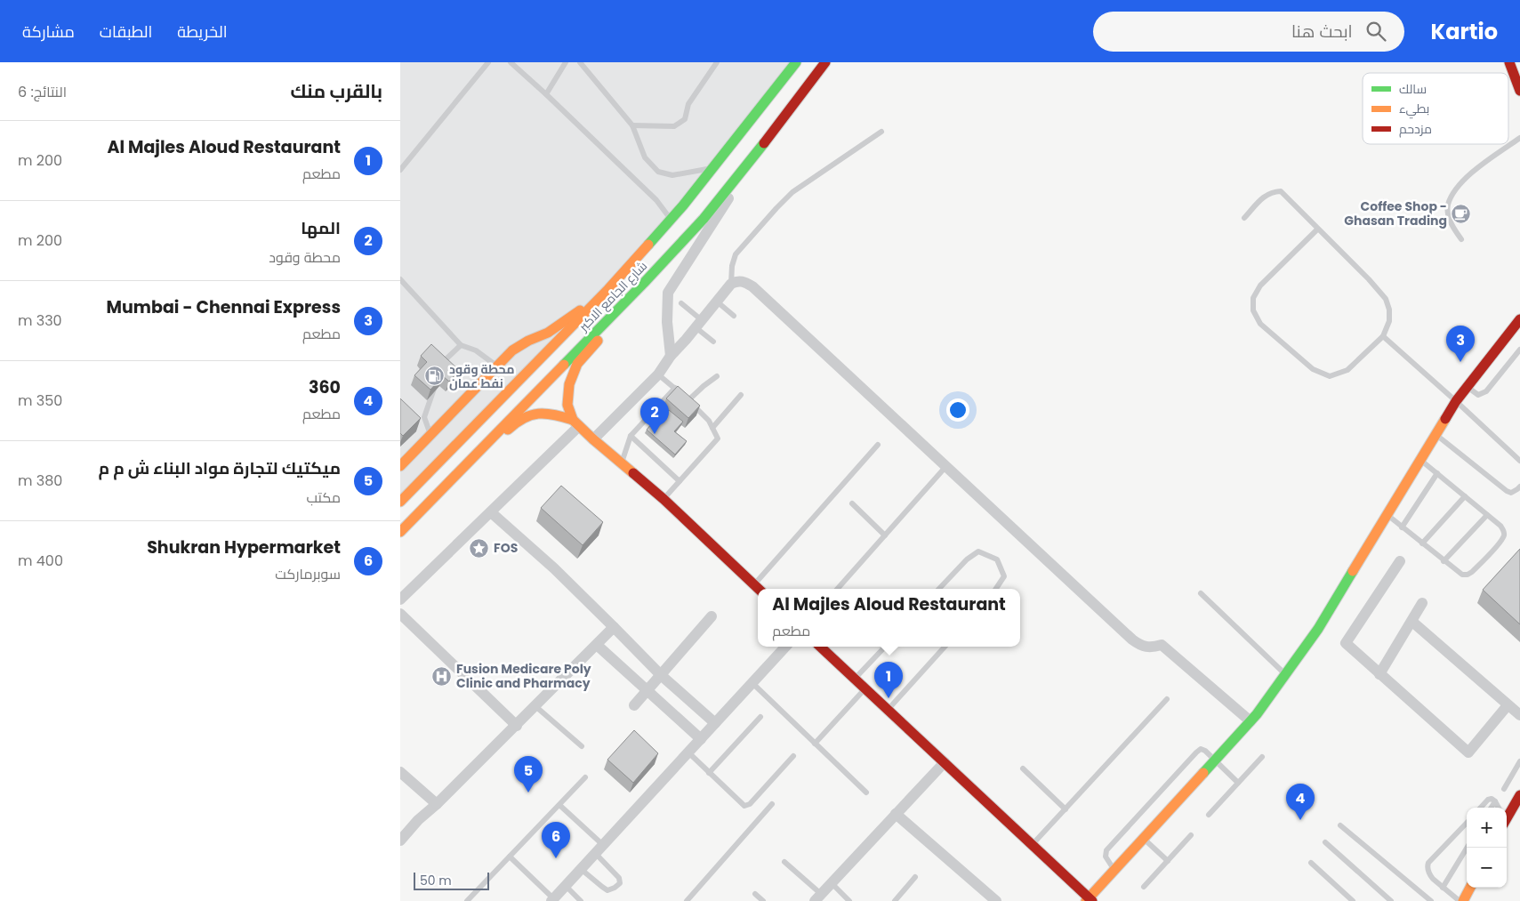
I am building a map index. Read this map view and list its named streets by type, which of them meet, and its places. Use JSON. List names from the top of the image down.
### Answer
{
  "streets": {
    "street": ["شارع الجامع الاكبر"]
  },
  "places": {
    "cafe": ["Coffee Shop - Ghasan Trading"],
    "fuel station": ["محطة وقود نفط عمان"],
    "place": ["FOS"],
    "hospital": ["Fusion Medicare Poly Clinic and Pharmacy"]
  },
  "legend": ["سالك", "بطيء", "مزدحم"],
  "scale_bar": "50 m",
  "page": {
    "header": "Kartio",
    "search": "ابحث هنا",
    "nav": ["الخريطة", "الطبقات", "مشاركة"],
    "heading": ["بالقرب منك", "النتائج: 6"],
    "list": [
      {
        "mark": "1",
        "name": "Al Majles Aloud Restaurant",
        "note": "مطعم",
        "value": "200 m"
      },
      {
        "mark": "2",
        "name": "المه‍ا",
        "note": "محطة وقود",
        "value": "200 m"
      },
      {
        "mark": "3",
        "name": "Mumbai - Chennai Express",
        "note": "مطعم",
        "value": "330 m"
      },
      {
        "mark": "4",
        "name": "360",
        "note": "مطعم",
        "value": "350 m"
      },
      {
        "mark": "5",
        "name": "ميكتيك لتجارة مواد البناء ش م م",
        "note": "مكتب",
        "value": "380 m"
      },
      {
        "mark": "6",
        "name": "Shukran Hypermarket",
        "note": "سوبرماركت",
        "value": "400 m"
      }
    ],
    "pins": [
      "3",
      "2",
      "1",
      "5",
      "4",
      "6"
    ],
    "popup": ["Al Majles Aloud Restaurant", "مطعم"],
    "map_buttons": ["+", "−"],
    "scale": "50 m"
  }
}
